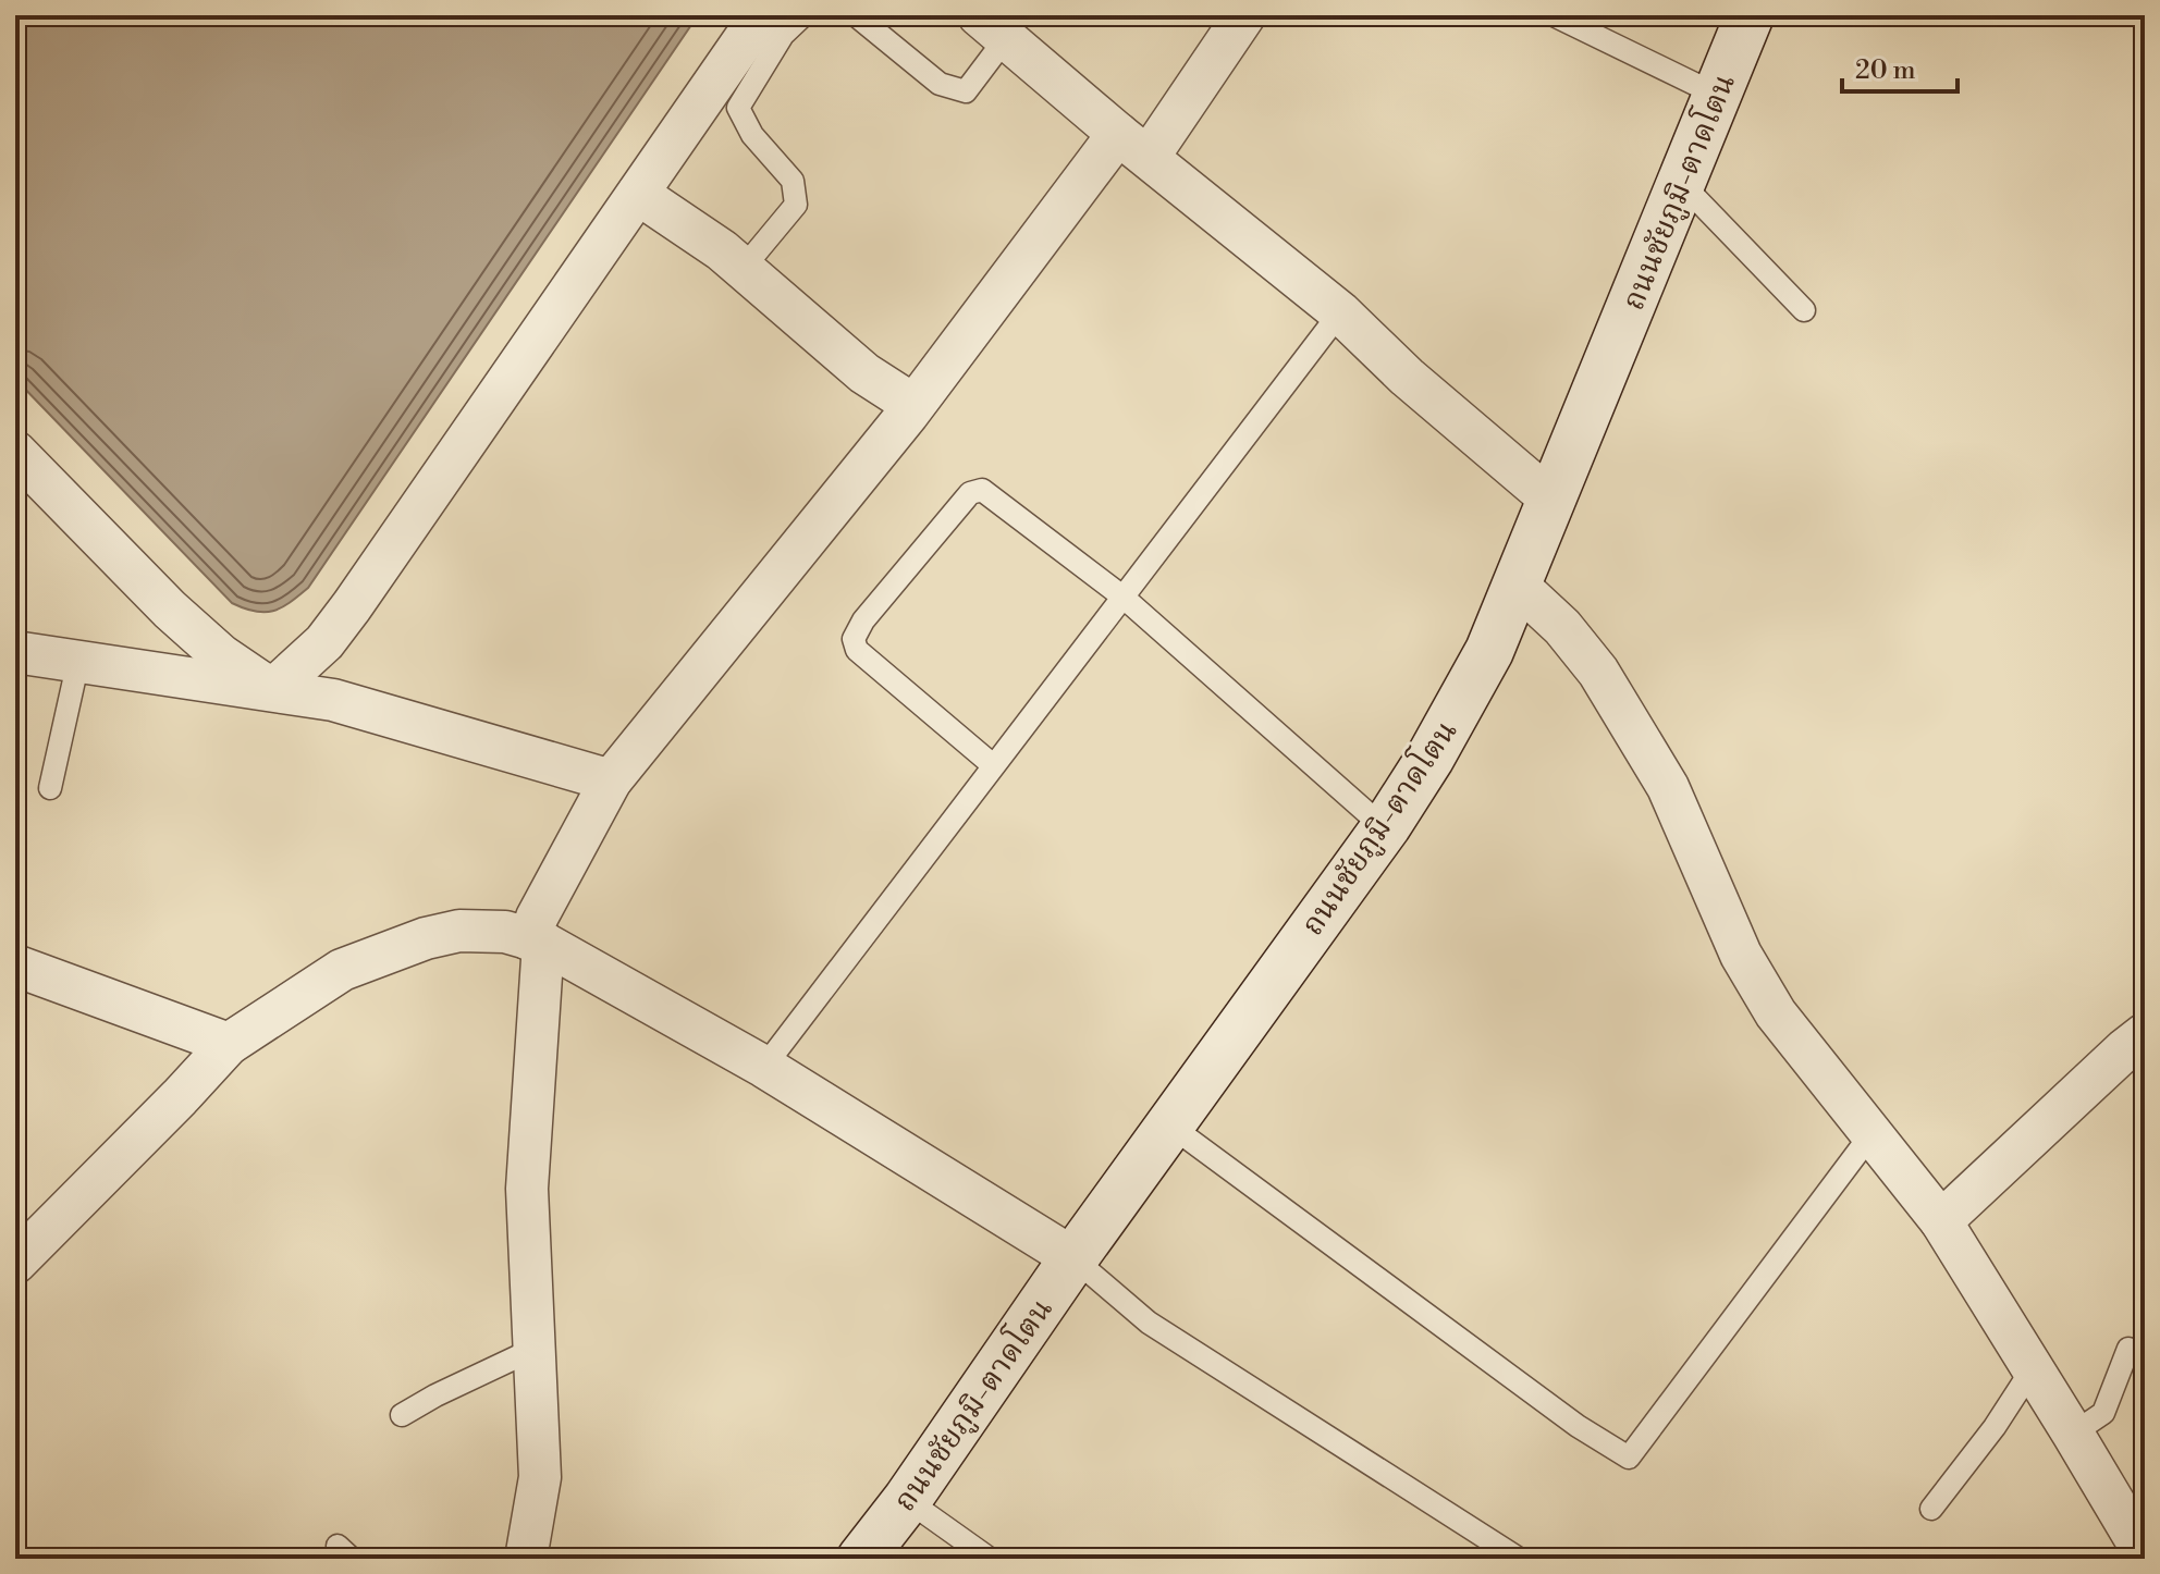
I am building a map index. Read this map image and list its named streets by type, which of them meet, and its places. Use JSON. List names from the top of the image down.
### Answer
{
  "streets": {
    "main road": ["ถนนชัยภูมิ-ตาดโตน"]
  },
  "scale_bar": "20 m"
}
